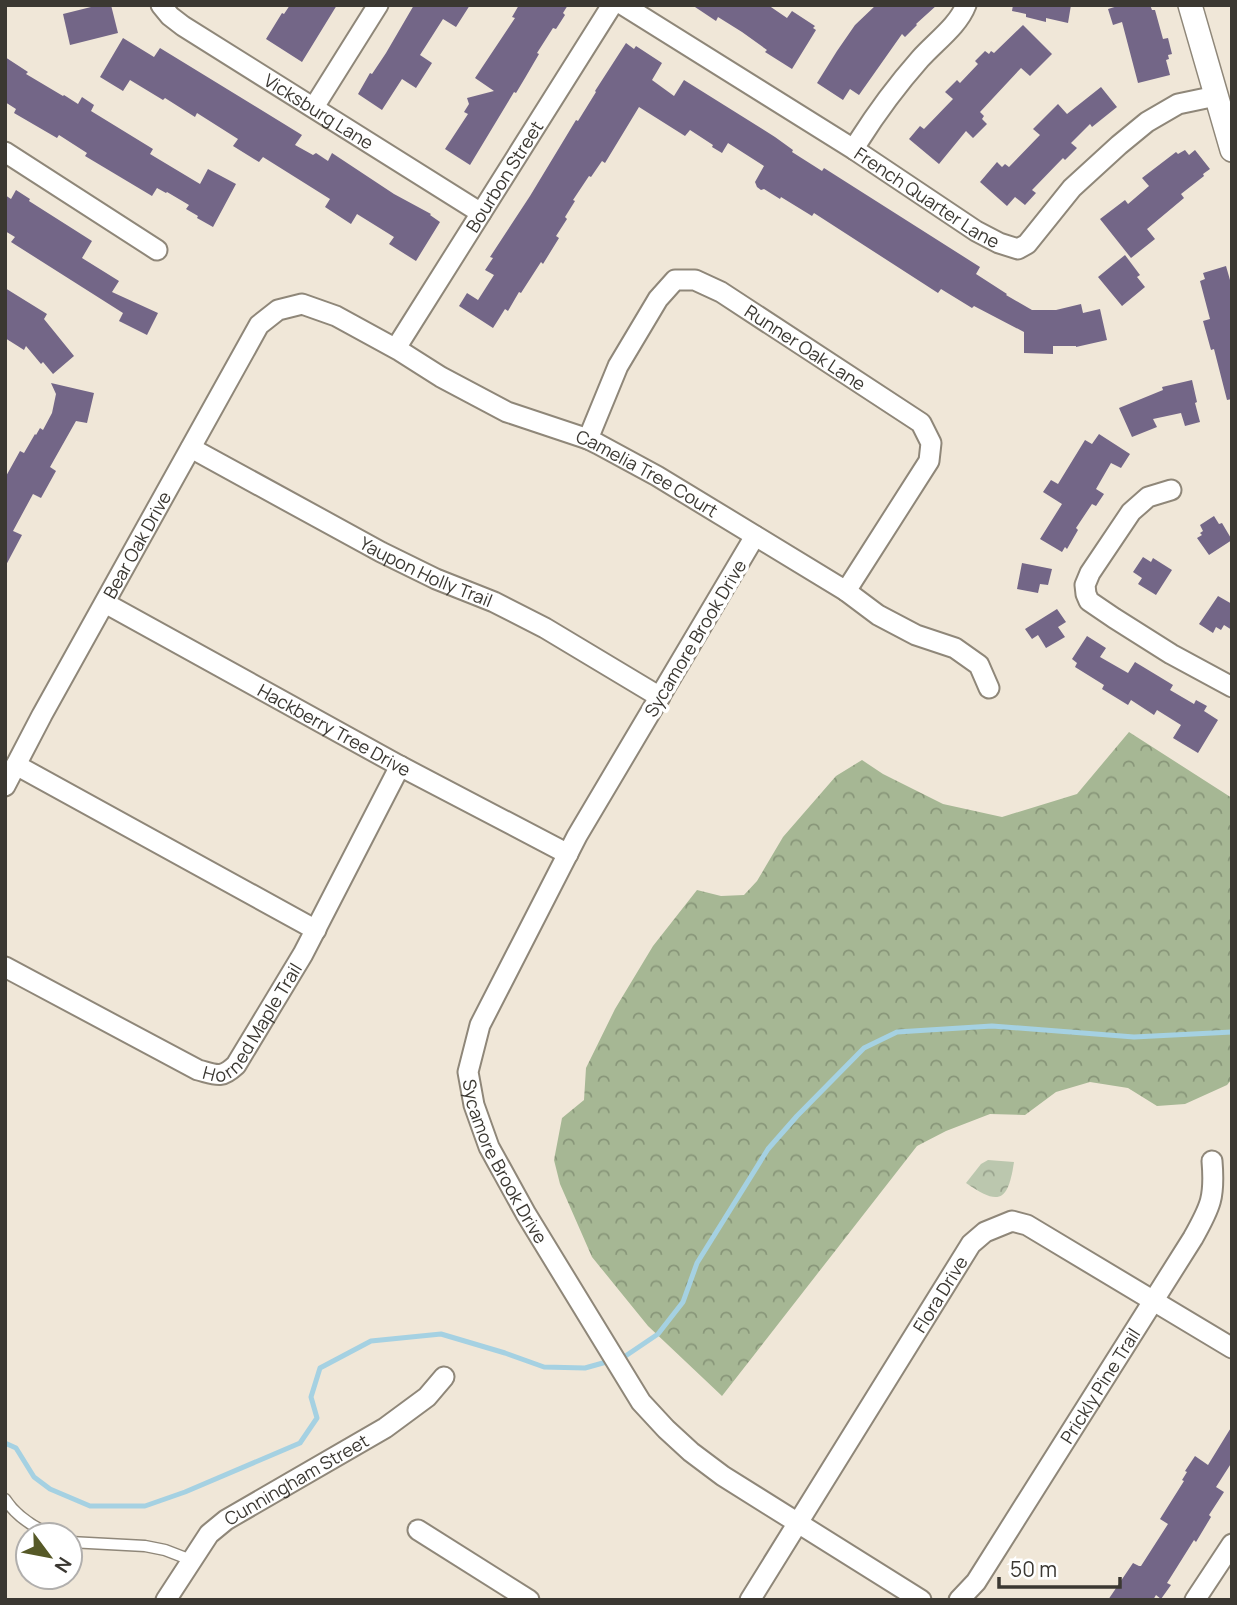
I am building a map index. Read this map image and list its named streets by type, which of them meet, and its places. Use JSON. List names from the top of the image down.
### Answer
{
  "streets": {
    "street": [
      "Vicksburg Lane",
      "Bourbon Street",
      "French Quarter Lane",
      "Runner Oak Lane",
      "Camelia Tree Court",
      "Bear Oak Drive",
      "Yaupon Holly Trail",
      "Sycamore Brook Drive",
      "Hackberry Tree Drive",
      "Horned Maple Trail",
      "Flora Drive",
      "Prickly Pine Trail",
      "Cunningham Street"
    ]
  },
  "crossings": [
    ["Vicksburg Lane", "Bourbon Street"],
    ["Bourbon Street", "Camelia Tree Court"],
    ["Runner Oak Lane", "Camelia Tree Court"],
    ["Camelia Tree Court", "Bear Oak Drive"],
    ["Camelia Tree Court", "Sycamore Brook Drive"],
    ["Bear Oak Drive", "Yaupon Holly Trail"],
    ["Bear Oak Drive", "Hackberry Tree Drive"],
    ["Yaupon Holly Trail", "Sycamore Brook Drive"],
    ["Sycamore Brook Drive", "Hackberry Tree Drive"],
    ["Sycamore Brook Drive", "Flora Drive"],
    ["Hackberry Tree Drive", "Horned Maple Trail"],
    ["Flora Drive", "Prickly Pine Trail"]
  ],
  "scale_bar": "50 m",
  "north": "bottom right"
}
